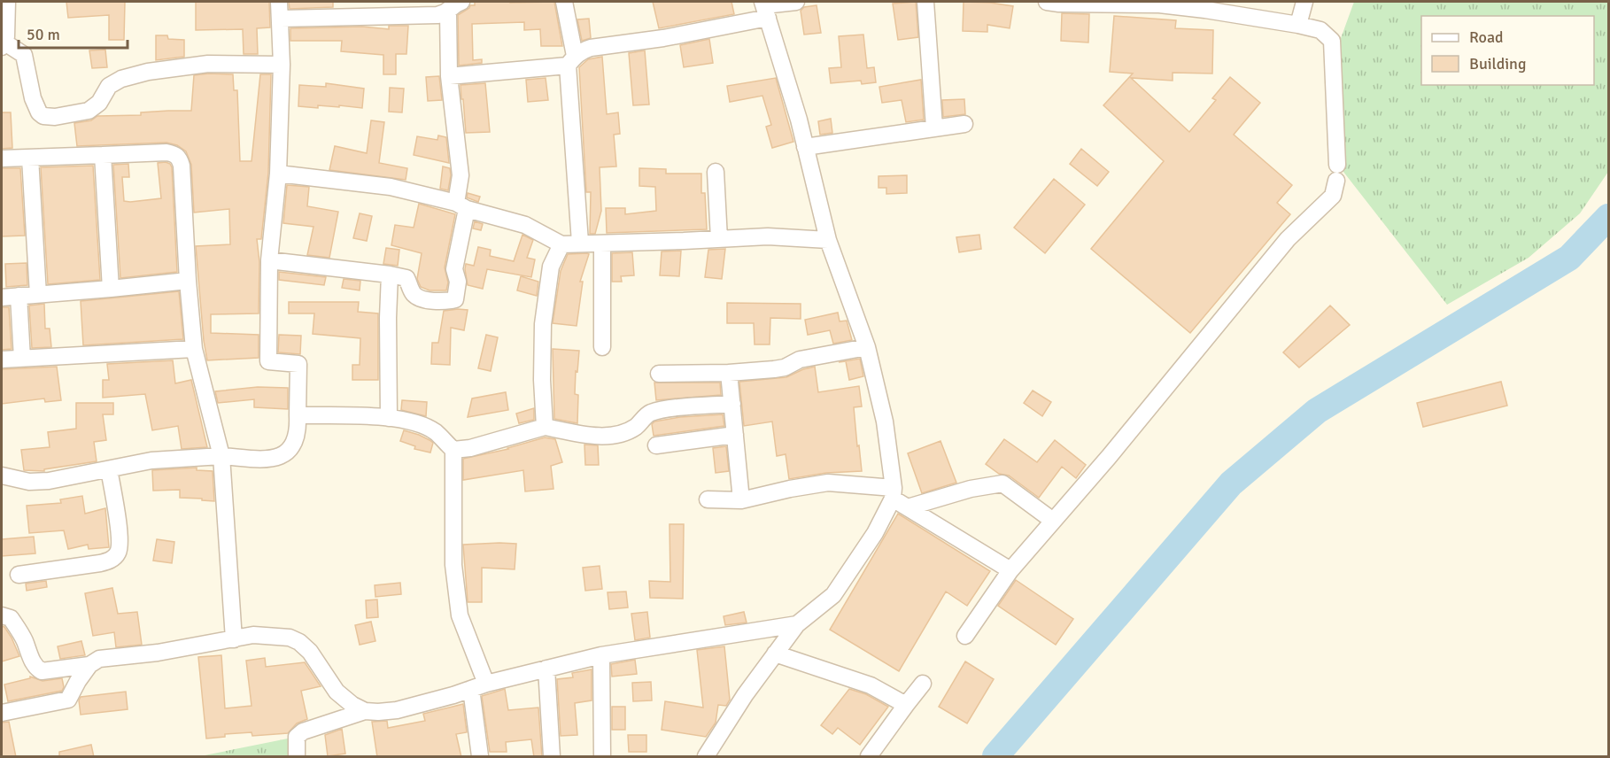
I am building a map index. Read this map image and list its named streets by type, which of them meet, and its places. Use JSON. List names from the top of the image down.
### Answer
{
  "legend": ["Road", "Building"],
  "scale_bar": "50 m"
}
